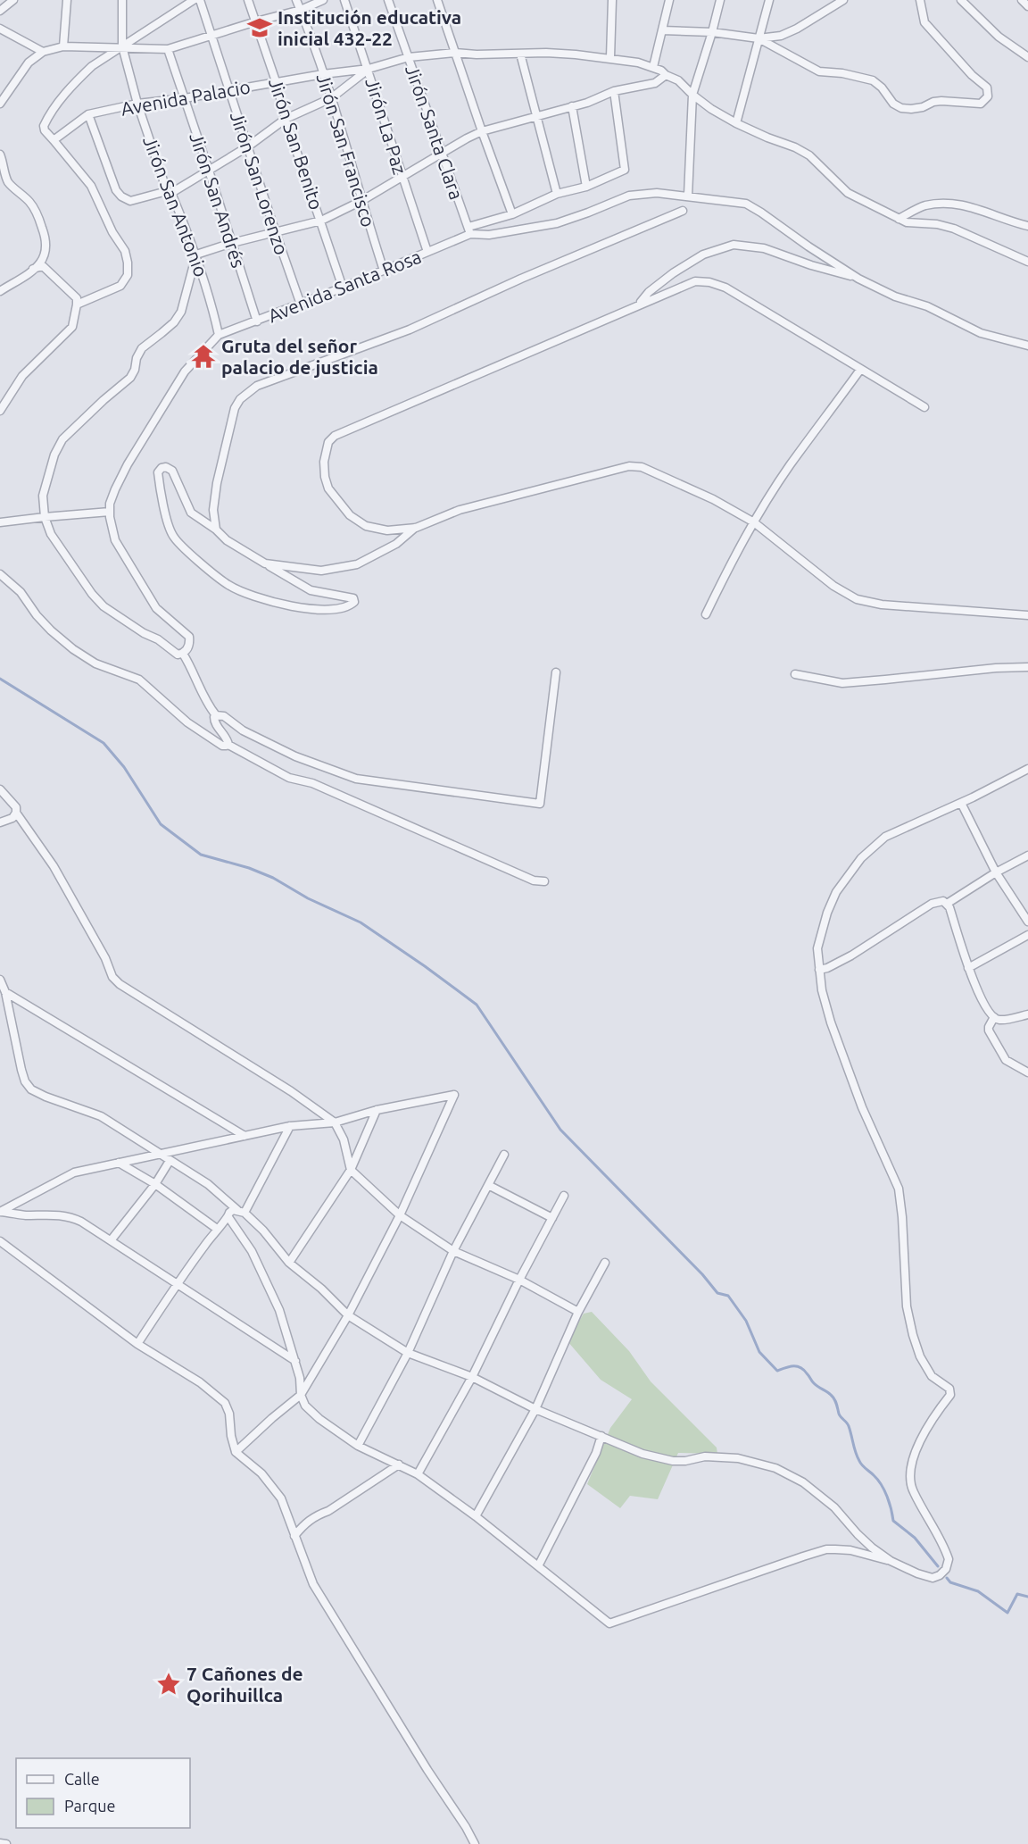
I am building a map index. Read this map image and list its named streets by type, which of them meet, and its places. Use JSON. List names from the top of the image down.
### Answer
{
  "streets": {
    "street": [
      "Avenida Palacio",
      "Jirón La Paz",
      "Jirón Santa Clara",
      "Jirón San Benito",
      "Jirón San Francisco",
      "Jirón San Lorenzo",
      "Jirón San Andrés",
      "Jirón San Antonio",
      "Avenida Santa Rosa"
    ]
  },
  "crossings": [
    ["Avenida Palacio", "Jirón La Paz"],
    ["Avenida Palacio", "Jirón Santa Clara"],
    ["Avenida Palacio", "Jirón San Benito"],
    ["Avenida Palacio", "Jirón San Francisco"],
    ["Avenida Palacio", "Jirón San Lorenzo"],
    ["Avenida Palacio", "Jirón San Andrés"],
    ["Avenida Palacio", "Jirón San Antonio"],
    ["Jirón La Paz", "Avenida Santa Rosa"],
    ["Jirón Santa Clara", "Avenida Santa Rosa"],
    ["Jirón San Benito", "Avenida Santa Rosa"],
    ["Jirón San Francisco", "Avenida Santa Rosa"],
    ["Jirón San Lorenzo", "Avenida Santa Rosa"],
    ["Jirón San Andrés", "Avenida Santa Rosa"],
    ["Jirón San Antonio", "Avenida Santa Rosa"]
  ],
  "places": {
    "school or university": ["Institución educativa inicial 432-22"],
    "temple": ["Gruta del señor palacio de justicia"],
    "place": ["7 Cañones de Qorihuillca"]
  },
  "legend": ["Calle", "Parque"]
}
